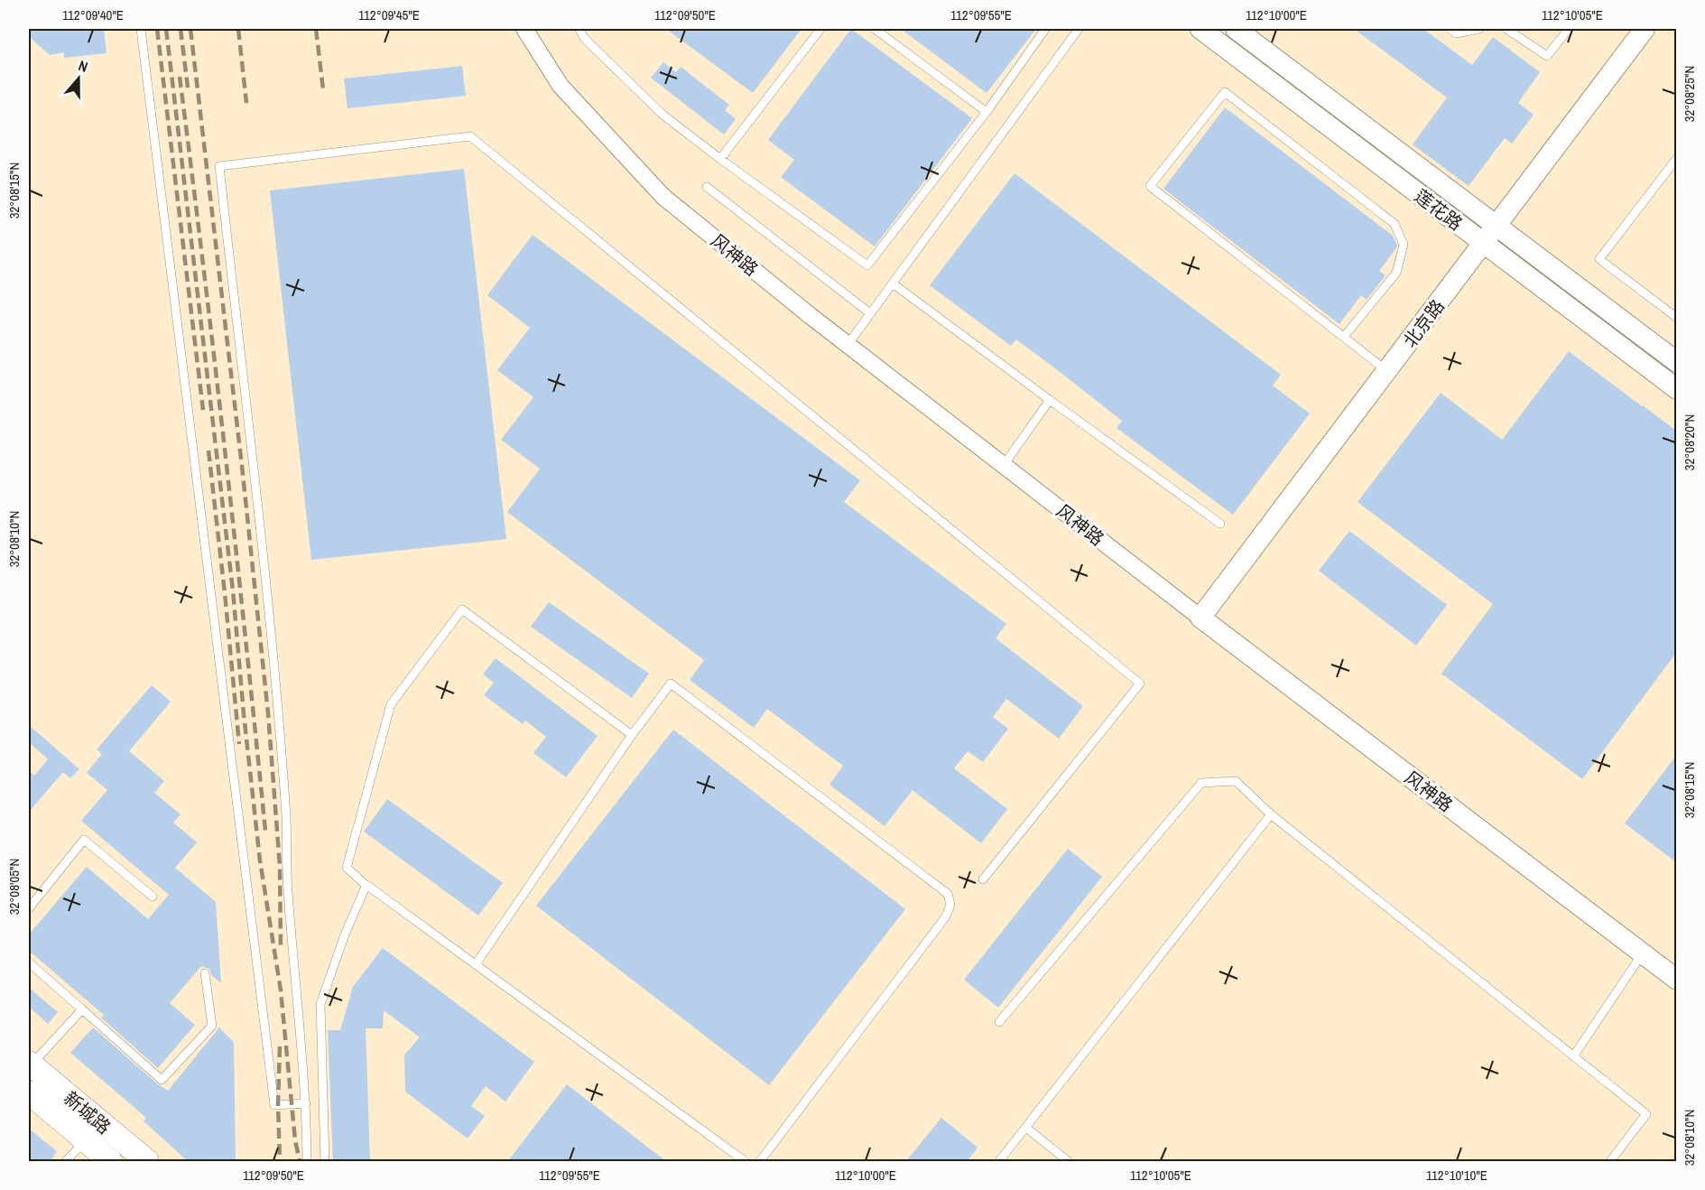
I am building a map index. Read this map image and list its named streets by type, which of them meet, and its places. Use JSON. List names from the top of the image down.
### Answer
{
  "streets": {
    "main road": ["新城路"],
    "street": ["莲花路", "风神路", "北京路"]
  },
  "crossings": [
    ["莲花路", "北京路"],
    ["风神路", "北京路"]
  ],
  "north": "top",
  "coordinates": [
    "112°09'40\"E",
    "112°09'45\"E",
    "112°09'50\"E",
    "112°09'55\"E",
    "112°10'00\"E",
    "112°10'05\"E",
    "32°08'25\"N",
    "32°08'15\"N",
    "32°08'20\"N",
    "32°08'10\"N",
    "32°08'05\"N",
    "112°10'10\"E"
  ]
}
